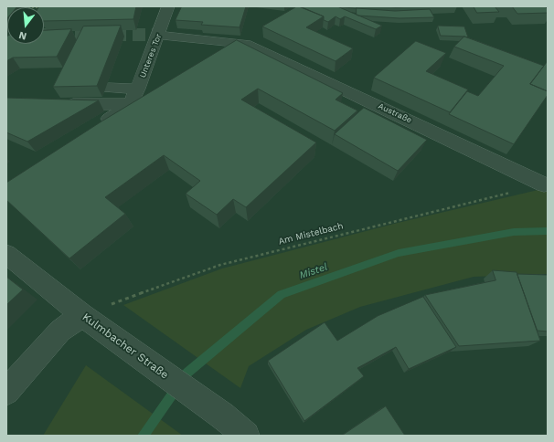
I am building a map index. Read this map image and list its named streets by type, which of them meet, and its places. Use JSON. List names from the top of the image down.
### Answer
{
  "streets": {
    "street": ["Unteres Tor", "Austraße", "Kulmbacher Straße"],
    "path": ["Am Mistelbach"]
  },
  "crossings": [
    ["Unteres Tor", "Austraße"],
    ["Austraße", "Am Mistelbach"],
    ["Am Mistelbach", "Kulmbacher Straße"]
  ],
  "water": ["Mistel"],
  "north": "bottom"
}
